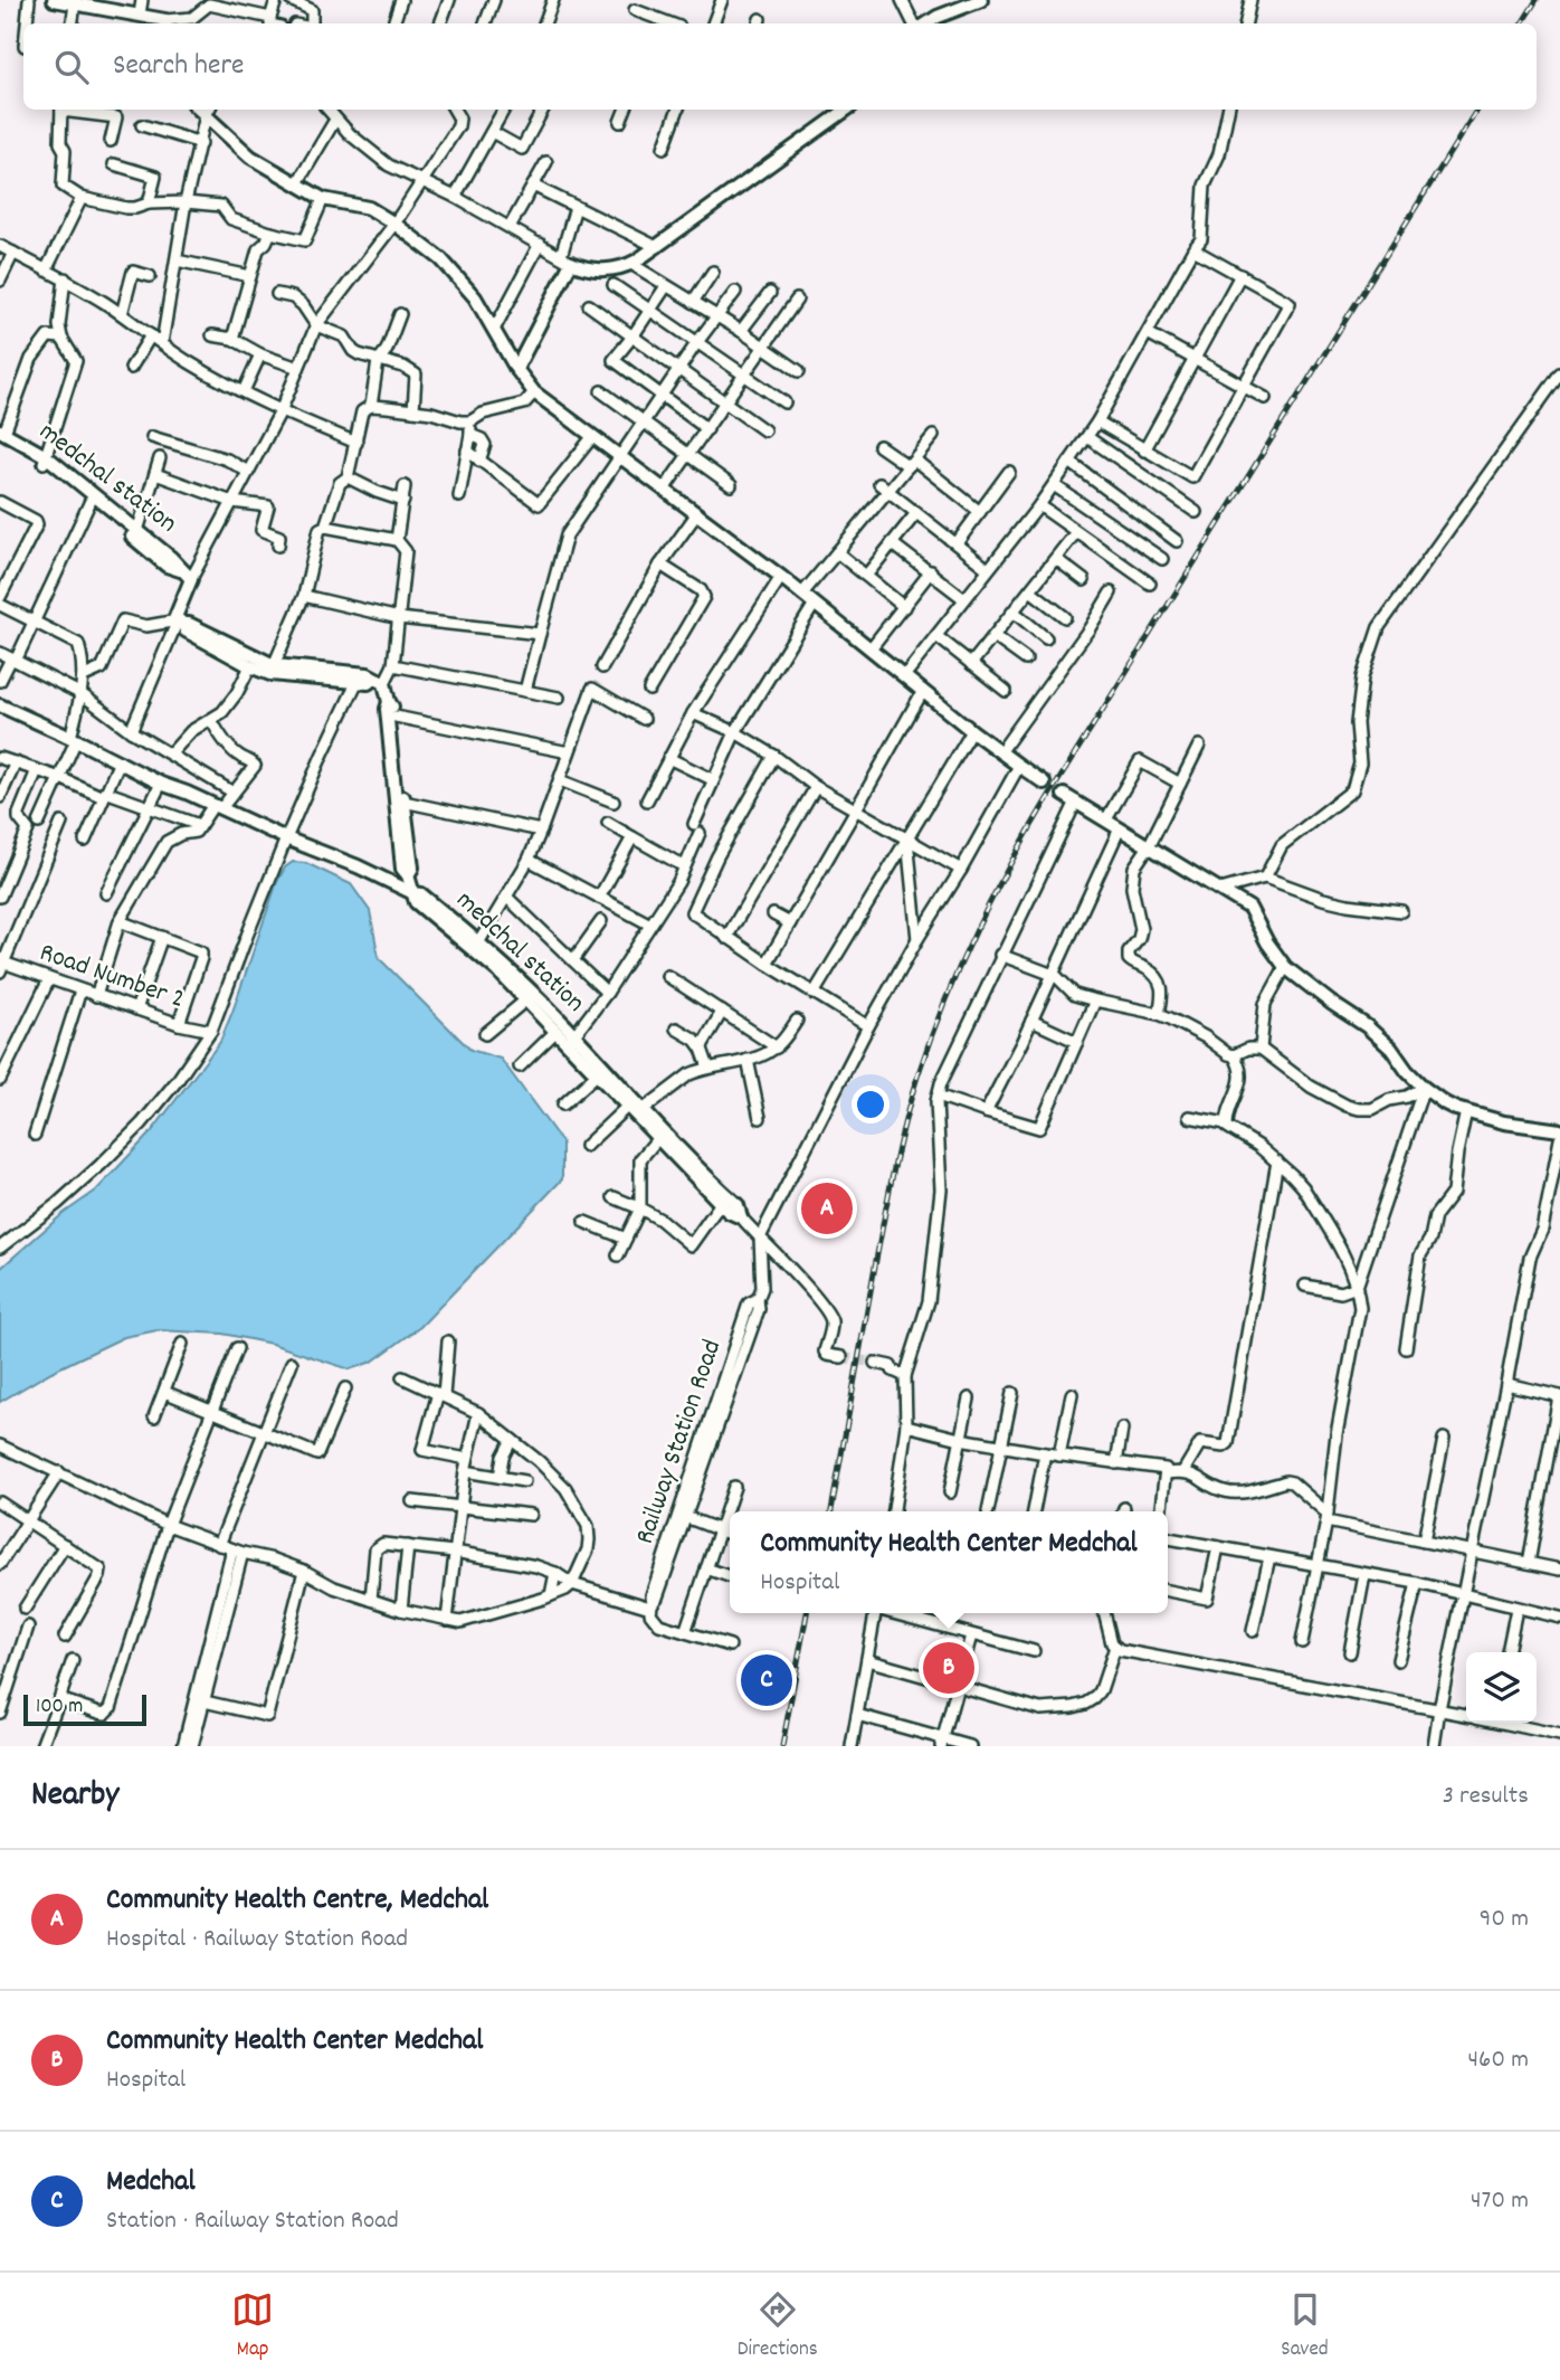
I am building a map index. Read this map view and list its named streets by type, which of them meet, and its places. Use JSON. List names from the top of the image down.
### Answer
{
  "streets": {
    "street": ["medchal station", "Road Number 2", "Railway Station Road"]
  },
  "scale_bar": "100 m",
  "page": {
    "search": "Search here",
    "pins": ["A", "B", "C"],
    "popup": ["Community Health Center Medchal", "Hospital"],
    "scale": "100 m",
    "heading": ["Nearby", "3 results"],
    "list": [
      {
        "mark": "A",
        "name": "Community Health Centre, Medchal",
        "note": "Hospital · Railway Station Road",
        "value": "90 m"
      },
      {
        "mark": "B",
        "name": "Community Health Center Medchal",
        "note": "Hospital",
        "value": "460 m"
      },
      {
        "mark": "C",
        "name": "Medchal",
        "note": "Station · Railway Station Road",
        "value": "470 m"
      }
    ],
    "nav": ["Map", "Directions", "Saved"]
  }
}
